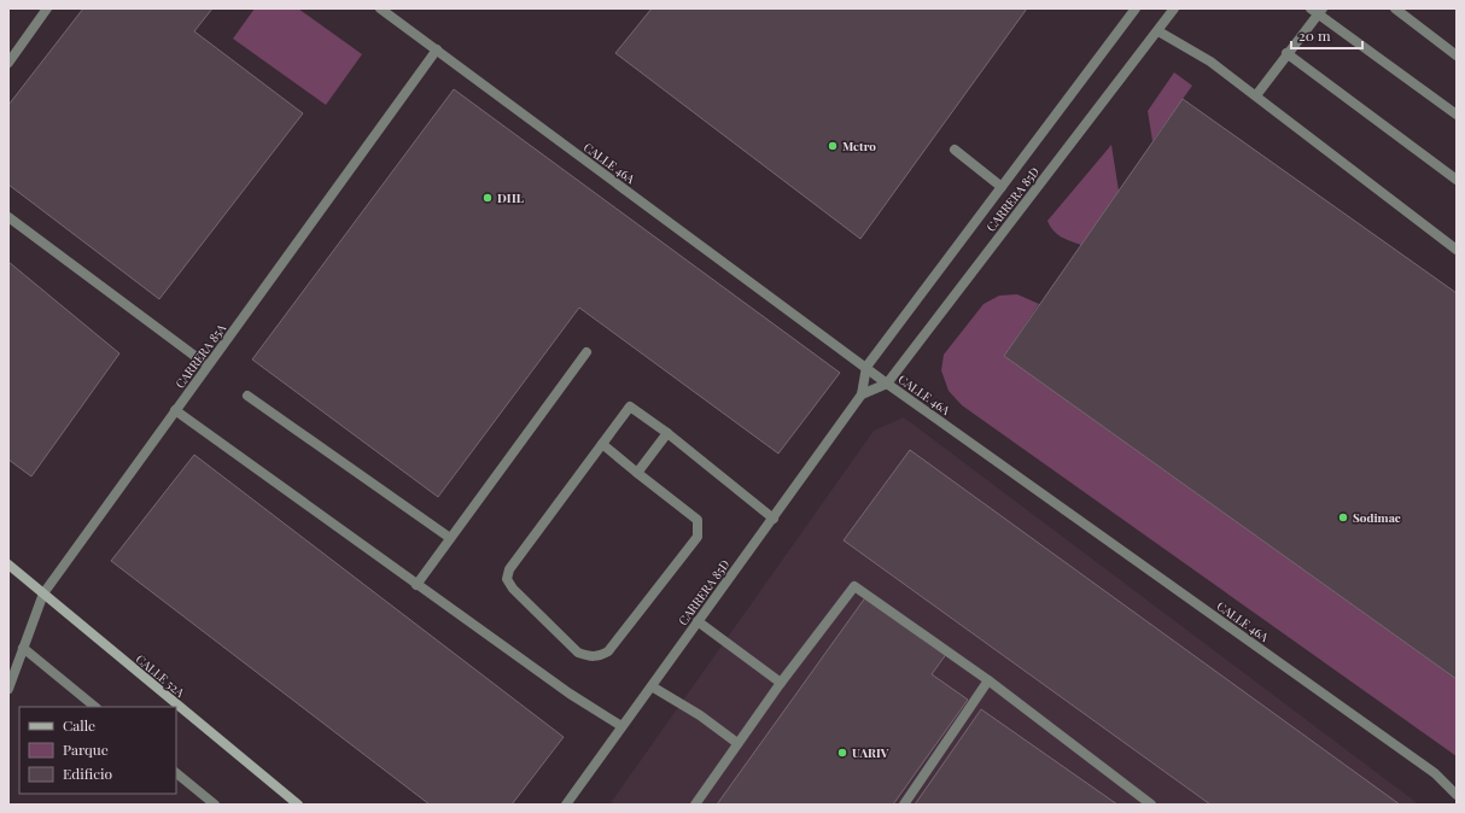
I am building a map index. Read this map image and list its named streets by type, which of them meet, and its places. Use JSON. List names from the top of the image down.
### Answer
{
  "streets": {
    "street": [
      "CALLE 46A",
      "CARRERA 85D",
      "CARRERA 85A",
      "CALLE 52A"
    ]
  },
  "crossings": [
    ["CALLE 46A", "CARRERA 85D"],
    ["CALLE 46A", "CARRERA 85A"],
    ["CARRERA 85A", "CALLE 52A"]
  ],
  "places": [
    "Metro",
    "DHL",
    "Sodimac",
    "UARIV"
  ],
  "legend": ["Calle", "Parque", "Edificio"],
  "scale_bar": "20 m"
}
